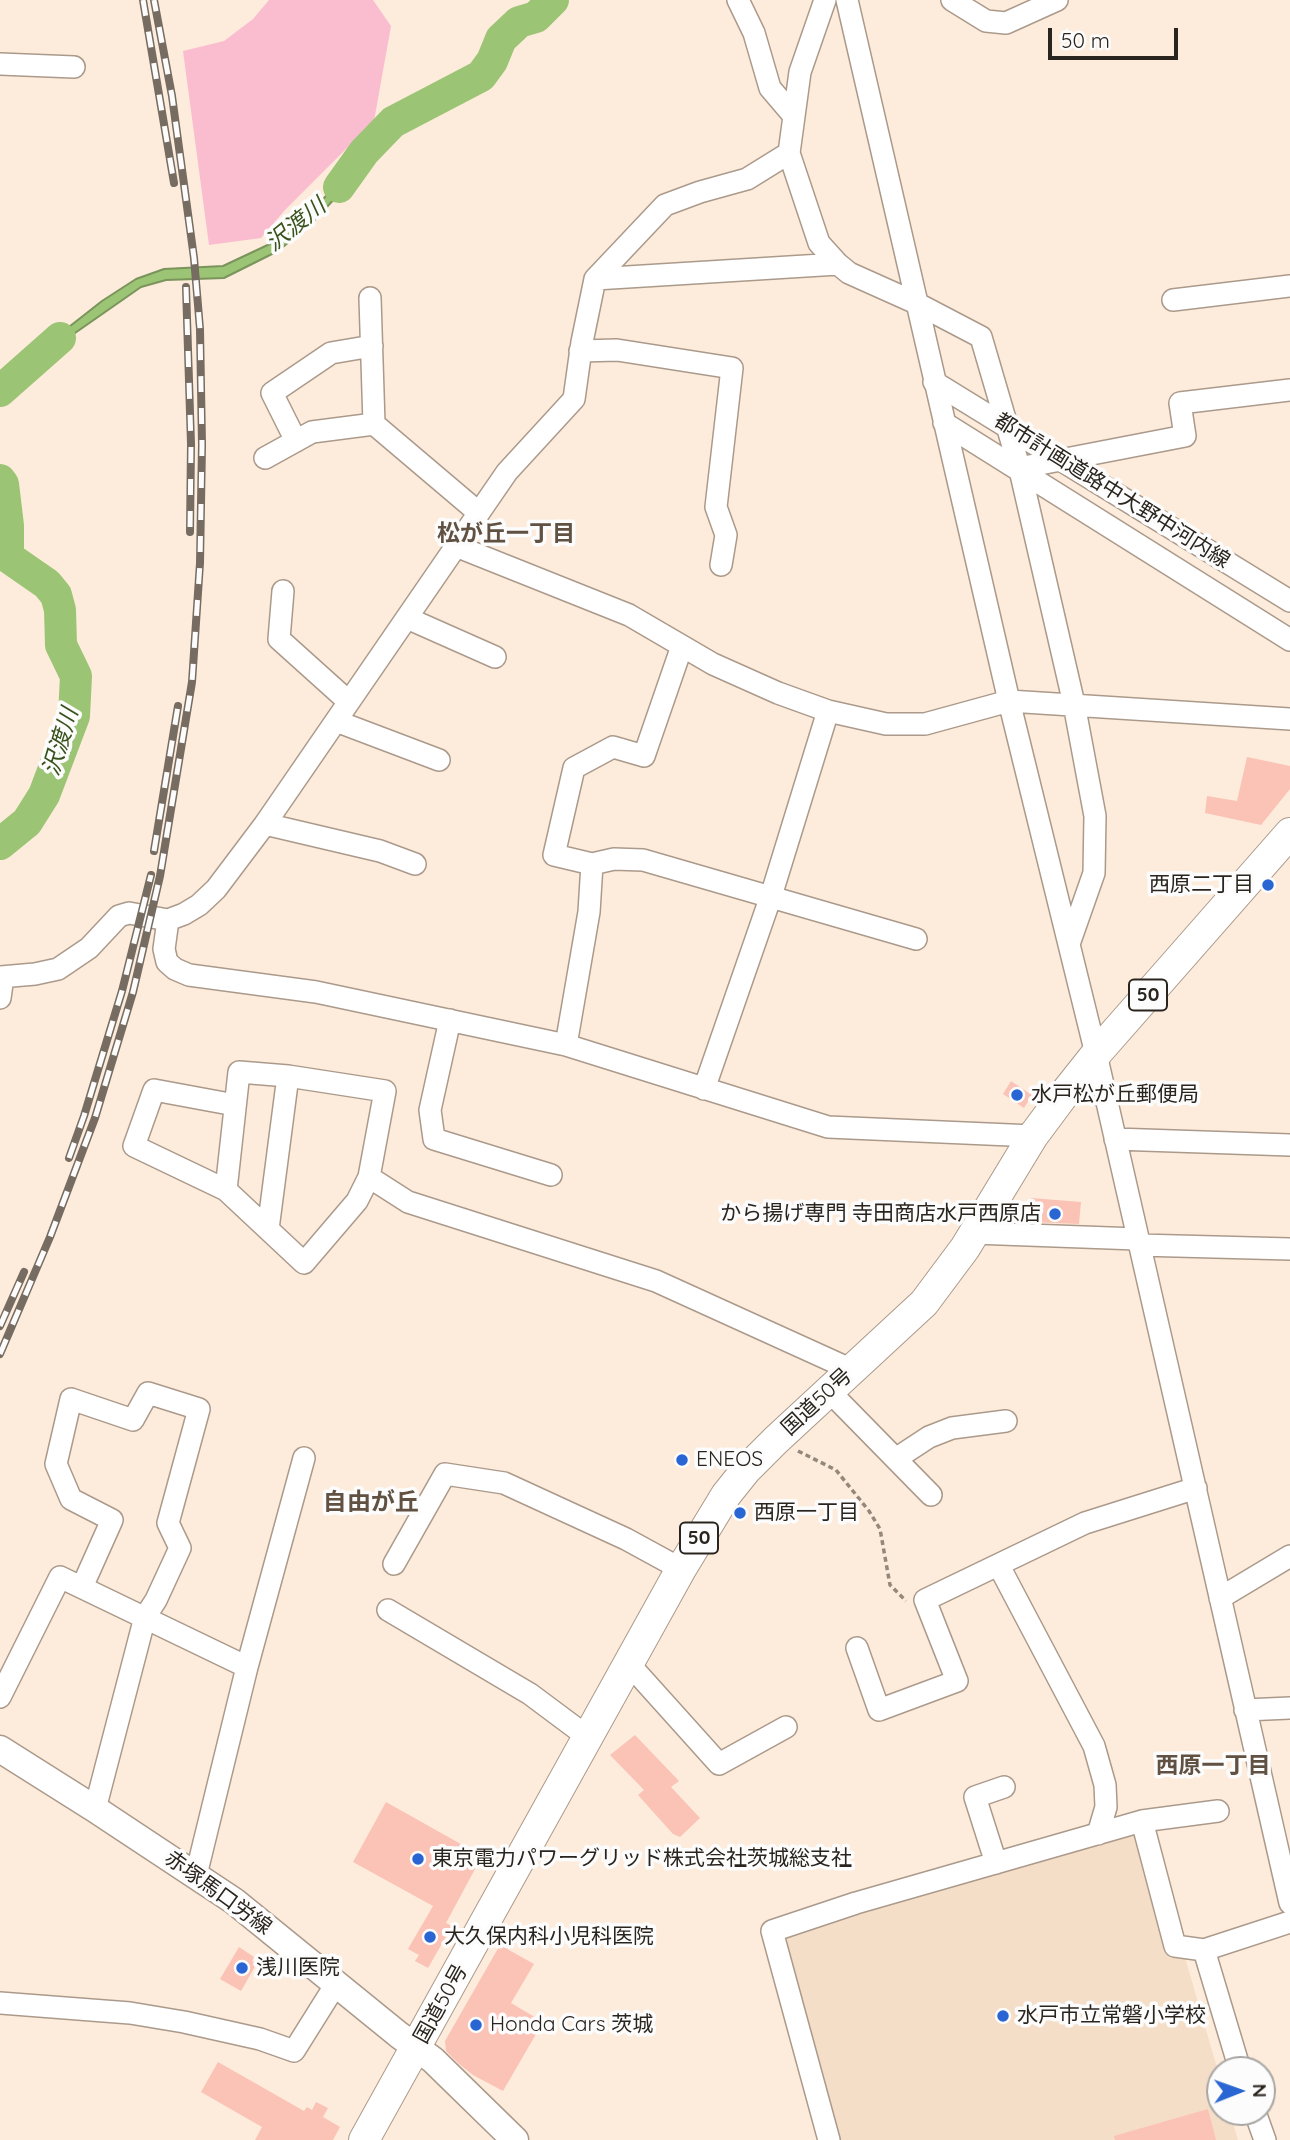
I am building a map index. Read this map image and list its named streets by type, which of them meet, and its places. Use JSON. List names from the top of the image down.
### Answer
{
  "streets": {
    "highway": ["50", "国道50号"],
    "main road": ["赤塚馬口労線"],
    "street": ["都市計画道路中大野中河内線"]
  },
  "crossings": [
    ["国道50号", "赤塚馬口労線"]
  ],
  "districts": ["松が丘一丁目", "自由が丘", "西原一丁目"],
  "water": ["沢渡川"],
  "places": [
    "西原二丁目",
    "水戸松が丘郵便局",
    "から揚げ専門 寺田商店水戸西原店",
    "ENEOS",
    "西原一丁目",
    "東京電力パワーグリッド株式会社茨城総支社",
    "大久保内科小児科医院",
    "浅川医院",
    "水戸市立常磐小学校",
    "Honda Cars 茨城"
  ],
  "scale_bar": "50 m",
  "north": "right"
}
